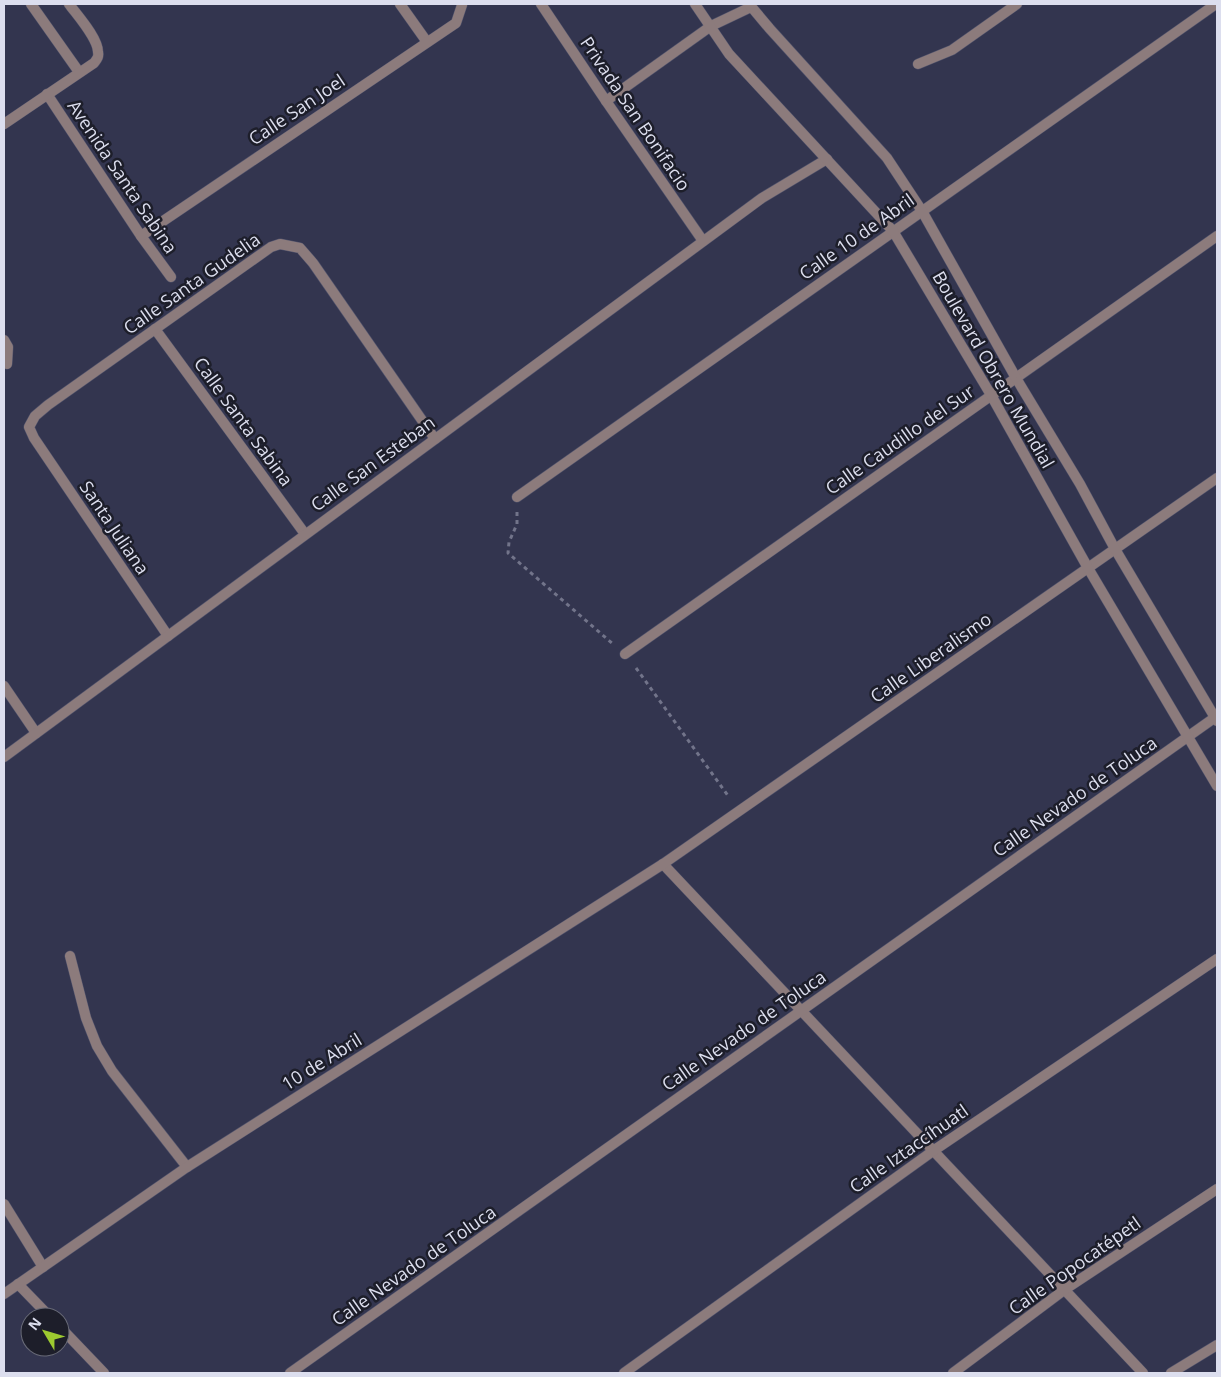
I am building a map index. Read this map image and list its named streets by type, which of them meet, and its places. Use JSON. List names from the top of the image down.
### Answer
{
  "streets": {
    "street": [
      "Calle San Joel",
      "Privada San Bonifacio",
      "Avenida Santa Sabina",
      "Calle 10 de Abril",
      "Calle Santa Gudelia",
      "Boulevard Obrero Mundial",
      "Calle Santa Sabina",
      "Calle Caudillo del Sur",
      "Calle San Esteban",
      "Santa Juliana",
      "Calle Liberalismo",
      "Calle Nevado de Toluca",
      "10 de Abril",
      "Calle Iztaccíhuatl",
      "Calle Popocatépetl"
    ]
  },
  "crossings": [
    ["Calle San Joel", "Avenida Santa Sabina"],
    ["Privada San Bonifacio", "Calle San Esteban"],
    ["Calle 10 de Abril", "Boulevard Obrero Mundial"],
    ["Calle Santa Gudelia", "Calle Santa Sabina"],
    ["Calle Santa Gudelia", "Calle San Esteban"],
    ["Calle Santa Gudelia", "Santa Juliana"],
    ["Boulevard Obrero Mundial", "Calle Caudillo del Sur"],
    ["Boulevard Obrero Mundial", "Calle San Esteban"],
    ["Boulevard Obrero Mundial", "Calle Liberalismo"],
    ["Boulevard Obrero Mundial", "Calle Nevado de Toluca"],
    ["Calle Santa Sabina", "Calle San Esteban"],
    ["Calle San Esteban", "Santa Juliana"],
    ["Calle Liberalismo", "10 de Abril"]
  ],
  "north": "top left"
}
